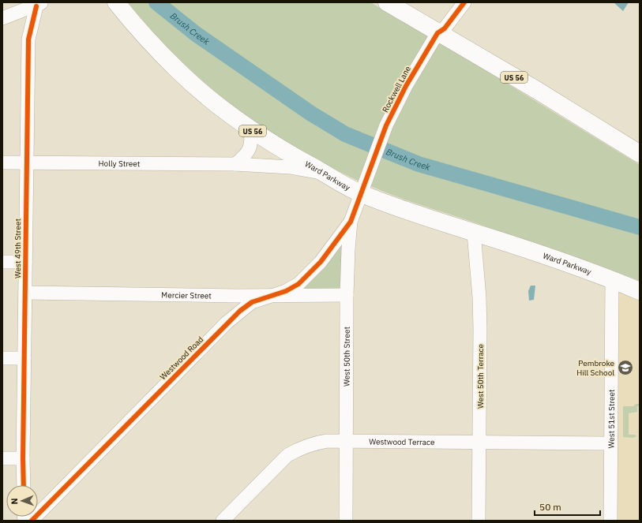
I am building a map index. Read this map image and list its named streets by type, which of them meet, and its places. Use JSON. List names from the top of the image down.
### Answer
{
  "streets": {
    "highway": ["US 56", "Ward Parkway"],
    "street": [
      "Rockwell Lane",
      "Holly Street",
      "West 49th Street",
      "Mercier Street",
      "West 50th Street",
      "Westwood Road",
      "West 50th Terrace",
      "West 51st Street",
      "Westwood Terrace"
    ]
  },
  "crossings": [
    ["US 56", "Rockwell Lane"],
    ["Rockwell Lane", "Ward Parkway"],
    ["Rockwell Lane", "West 50th Street"],
    ["Holly Street", "Ward Parkway"],
    ["Holly Street", "West 49th Street"],
    ["Ward Parkway", "West 50th Street"],
    ["Ward Parkway", "West 50th Terrace"],
    ["Ward Parkway", "West 51st Street"],
    ["West 49th Street", "Mercier Street"],
    ["Mercier Street", "West 50th Street"],
    ["Mercier Street", "Westwood Road"],
    ["West 50th Street", "Westwood Road"],
    ["West 50th Street", "Westwood Terrace"],
    ["West 50th Terrace", "Westwood Terrace"],
    ["West 51st Street", "Westwood Terrace"]
  ],
  "water": ["Brush Creek"],
  "places": {
    "school or university": ["Pembroke Hill School"]
  },
  "scale_bar": "50 m",
  "north": "left"
}
